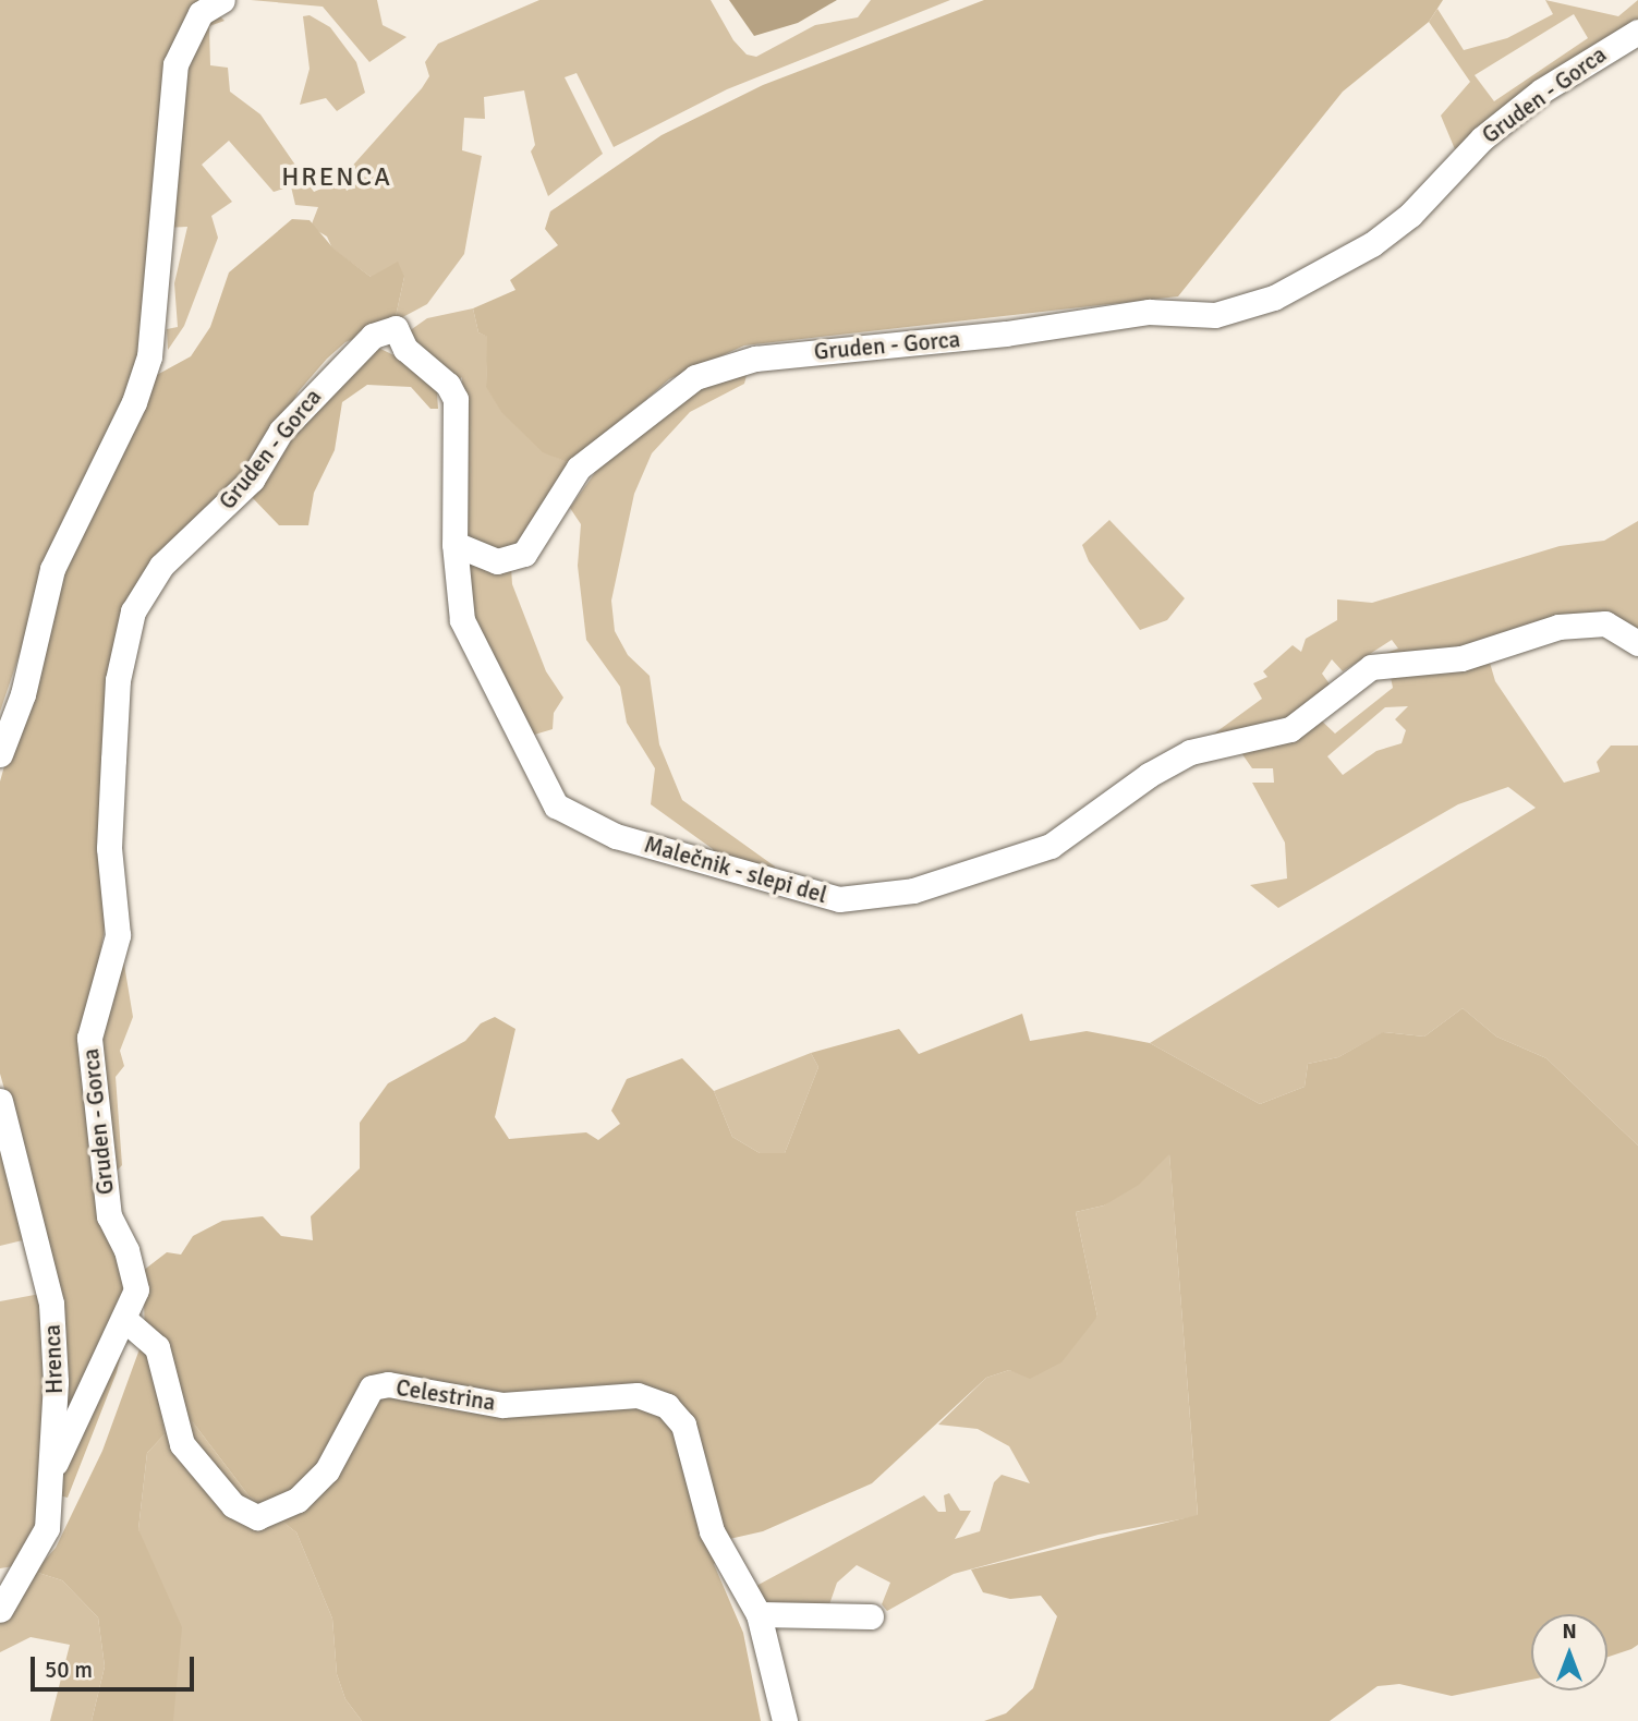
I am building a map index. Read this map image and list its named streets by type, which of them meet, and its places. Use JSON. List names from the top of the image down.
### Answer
{
  "streets": {
    "street": [
      "Gruden - Gorca",
      "Malečnik - slepi del",
      "Hrenca",
      "Celestrina"
    ]
  },
  "crossings": [
    ["Gruden - Gorca", "Malečnik - slepi del"],
    ["Gruden - Gorca", "Hrenca"],
    ["Gruden - Gorca", "Celestrina"]
  ],
  "districts": ["HRENCA"],
  "scale_bar": "50 m",
  "north": "top"
}
